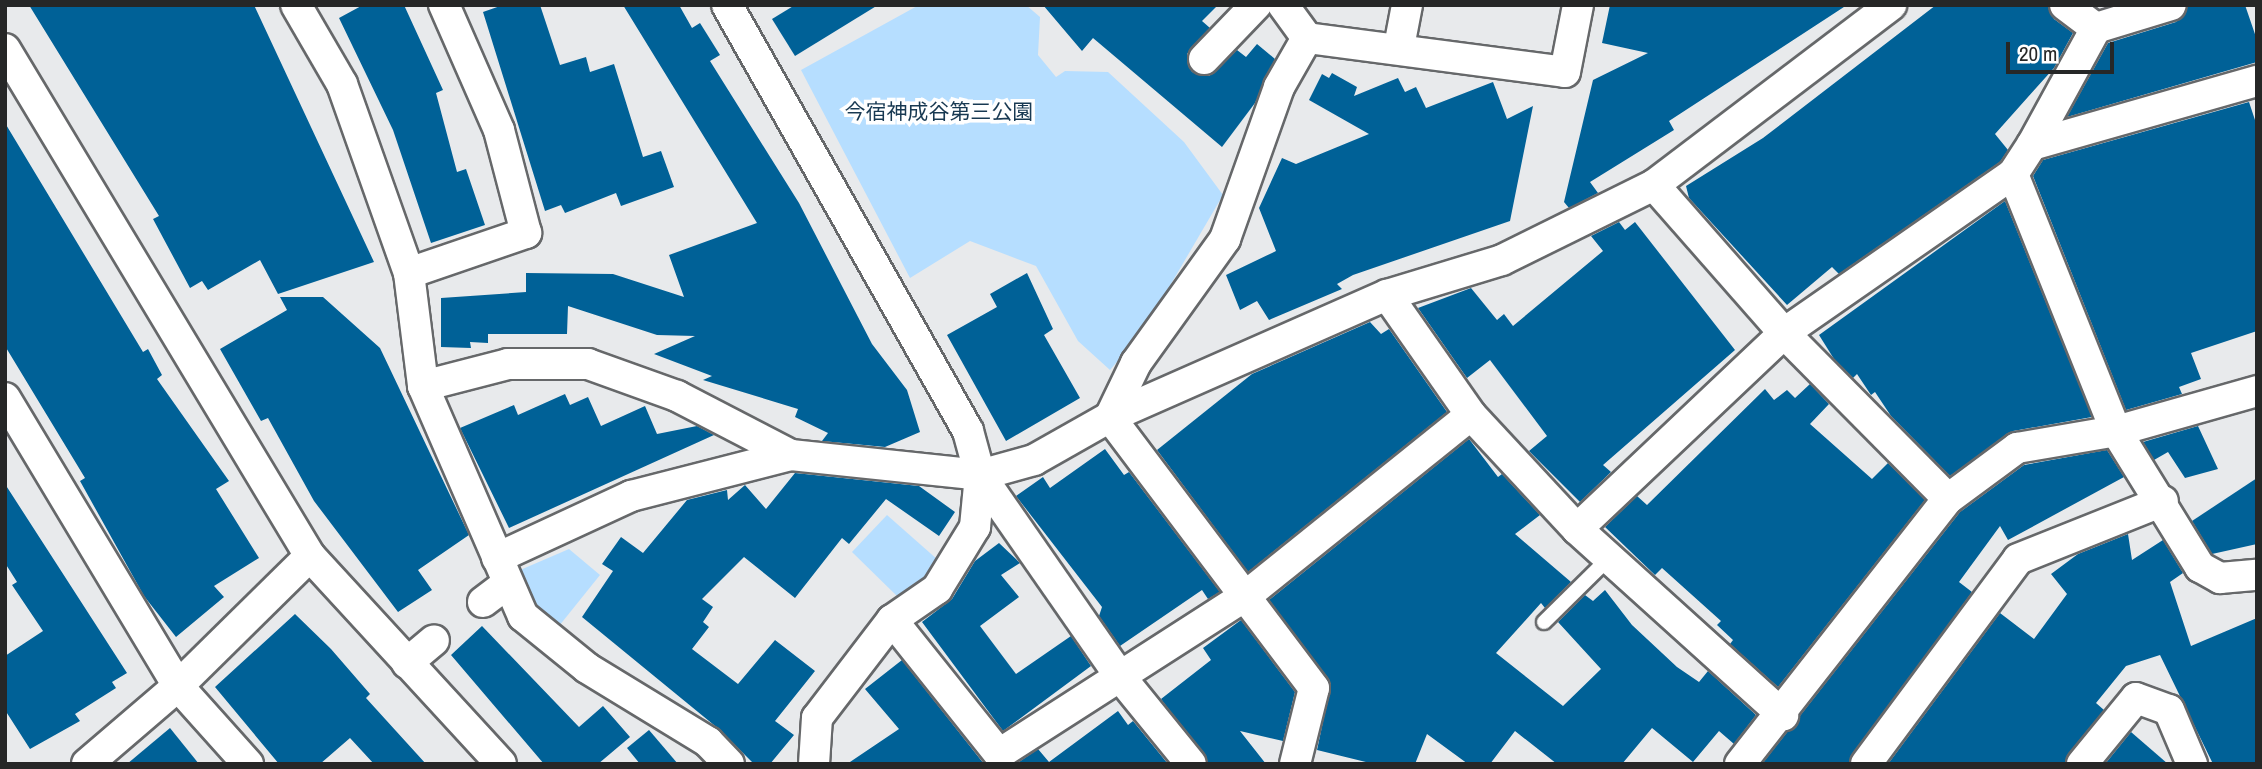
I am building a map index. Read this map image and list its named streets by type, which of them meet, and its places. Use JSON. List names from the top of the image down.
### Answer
{
  "parks": ["今宿神成谷第三公園"],
  "scale_bar": "20 m"
}
